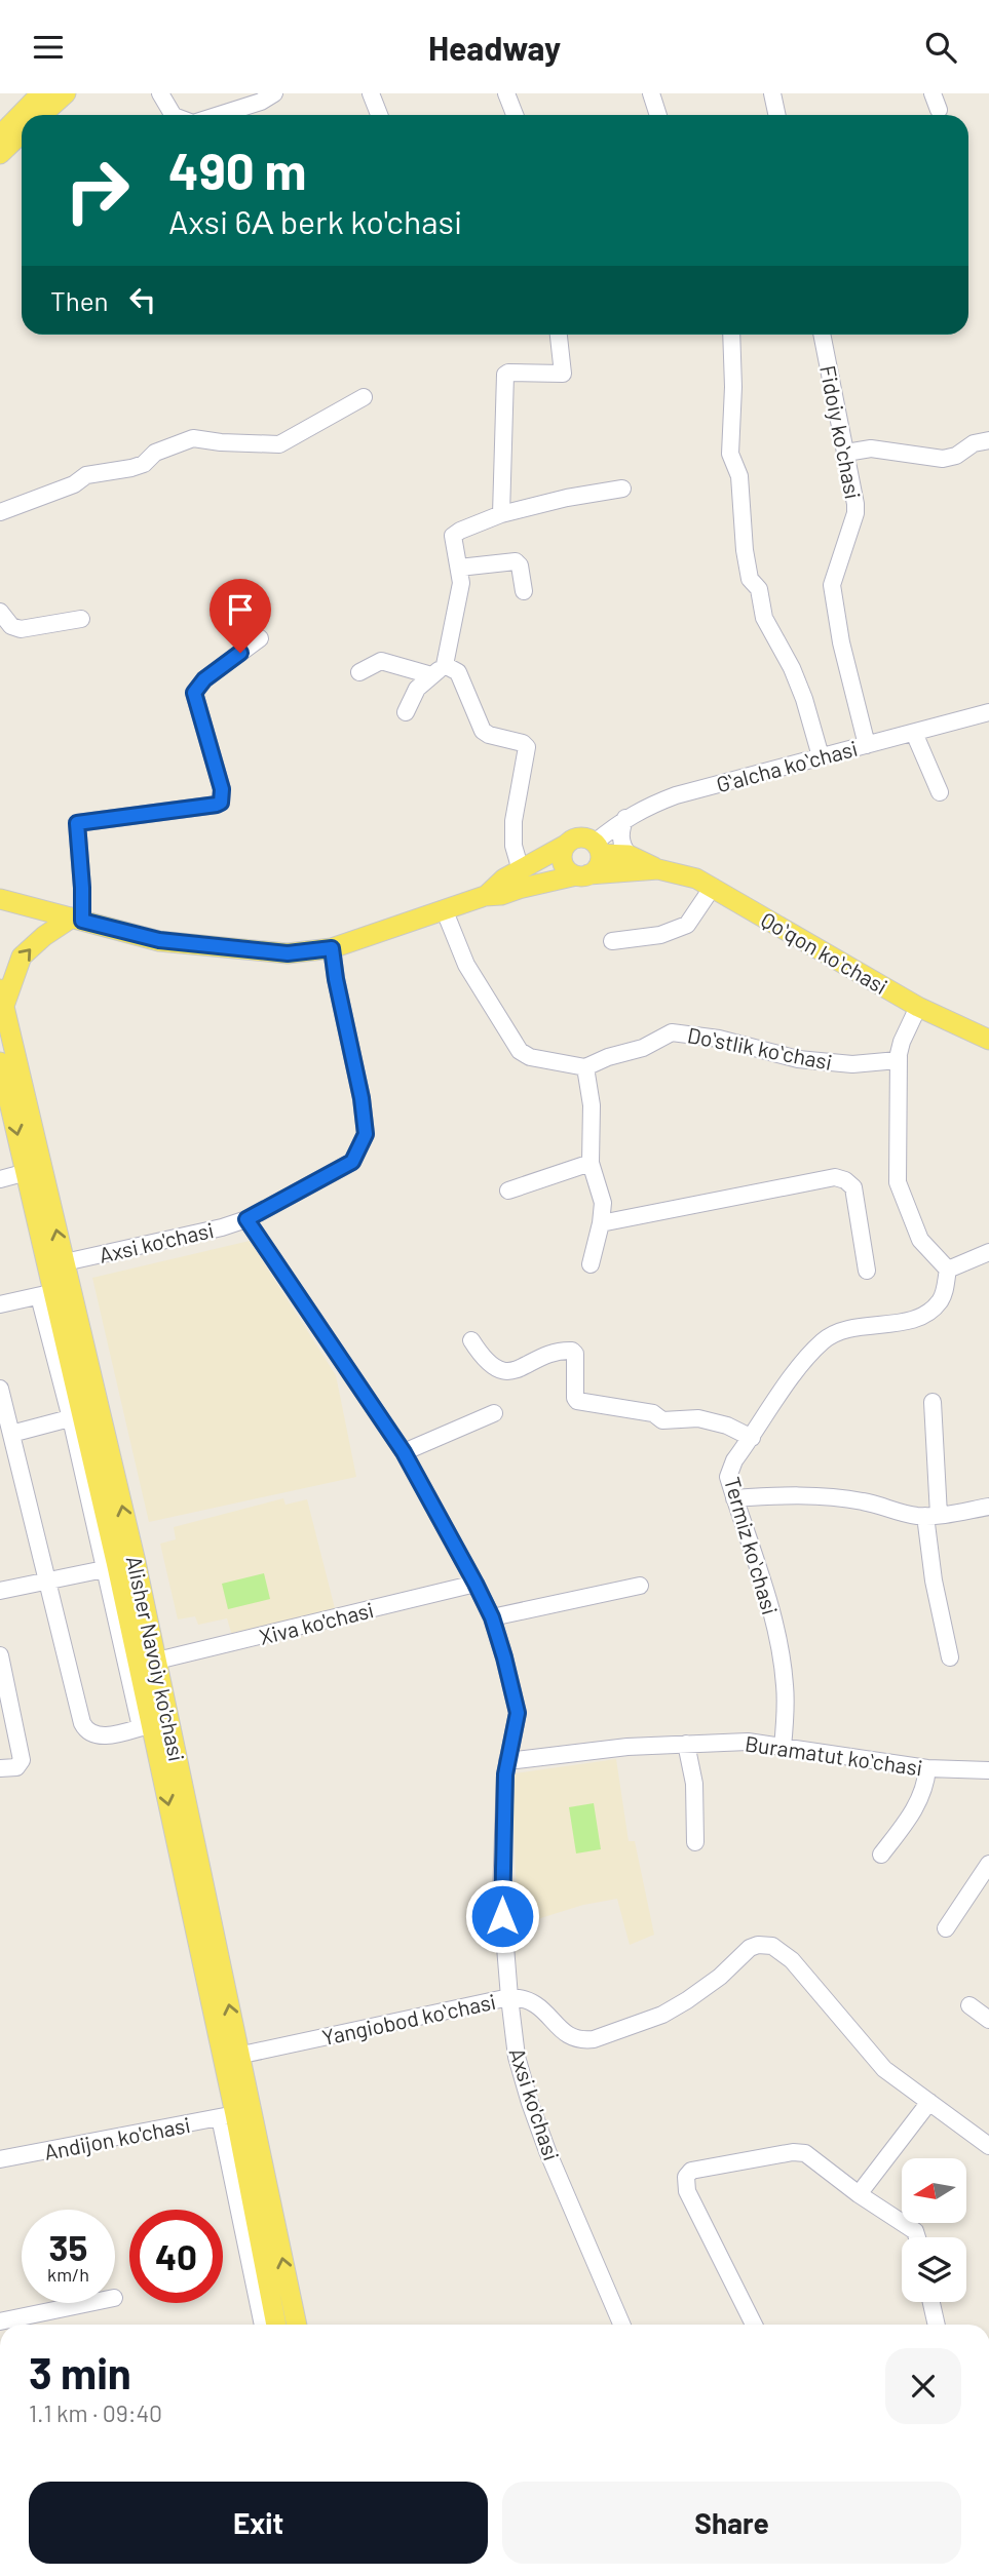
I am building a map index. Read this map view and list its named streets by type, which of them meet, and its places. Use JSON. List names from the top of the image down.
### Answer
{
  "streets": {
    "main road": ["Qoʻqon koʻchasi", "Alisher Navoiy ko'chasi"],
    "street": [
      "Fidoiy koʻchasi",
      "Gʻalcha koʻchasi",
      "Doʻstlik koʻchasi",
      "Axsi ko'chasi",
      "Termiz koʻchasi",
      "Xiva ko'chasi",
      "Buramatut koʻchasi",
      "Yangiobod koʻchasi",
      "Andijon ko'chasi"
    ]
  },
  "crossings": [
    ["Fidoiy koʻchasi", "Gʻalcha koʻchasi"],
    ["Gʻalcha koʻchasi", "Qoʻqon koʻchasi"],
    ["Axsi ko'chasi", "Xiva ko'chasi"],
    ["Axsi ko'chasi", "Alisher Navoiy ko'chasi"],
    ["Axsi ko'chasi", "Buramatut koʻchasi"],
    ["Axsi ko'chasi", "Yangiobod koʻchasi"],
    ["Termiz koʻchasi", "Buramatut koʻchasi"],
    ["Xiva ko'chasi", "Alisher Navoiy ko'chasi"],
    ["Alisher Navoiy ko'chasi", "Yangiobod koʻchasi"],
    ["Alisher Navoiy ko'chasi", "Andijon ko'chasi"]
  ],
  "north": "left",
  "page": {
    "header": "Headway",
    "turn": ["490 m", "Axsi 6А berk ko'chasi"],
    "then": "Then",
    "speed": "35 km/h",
    "limit": "40",
    "heading": ["3 min", "1.1 km · 09:40"],
    "buttons": ["Exit", "Share"]
  }
}
